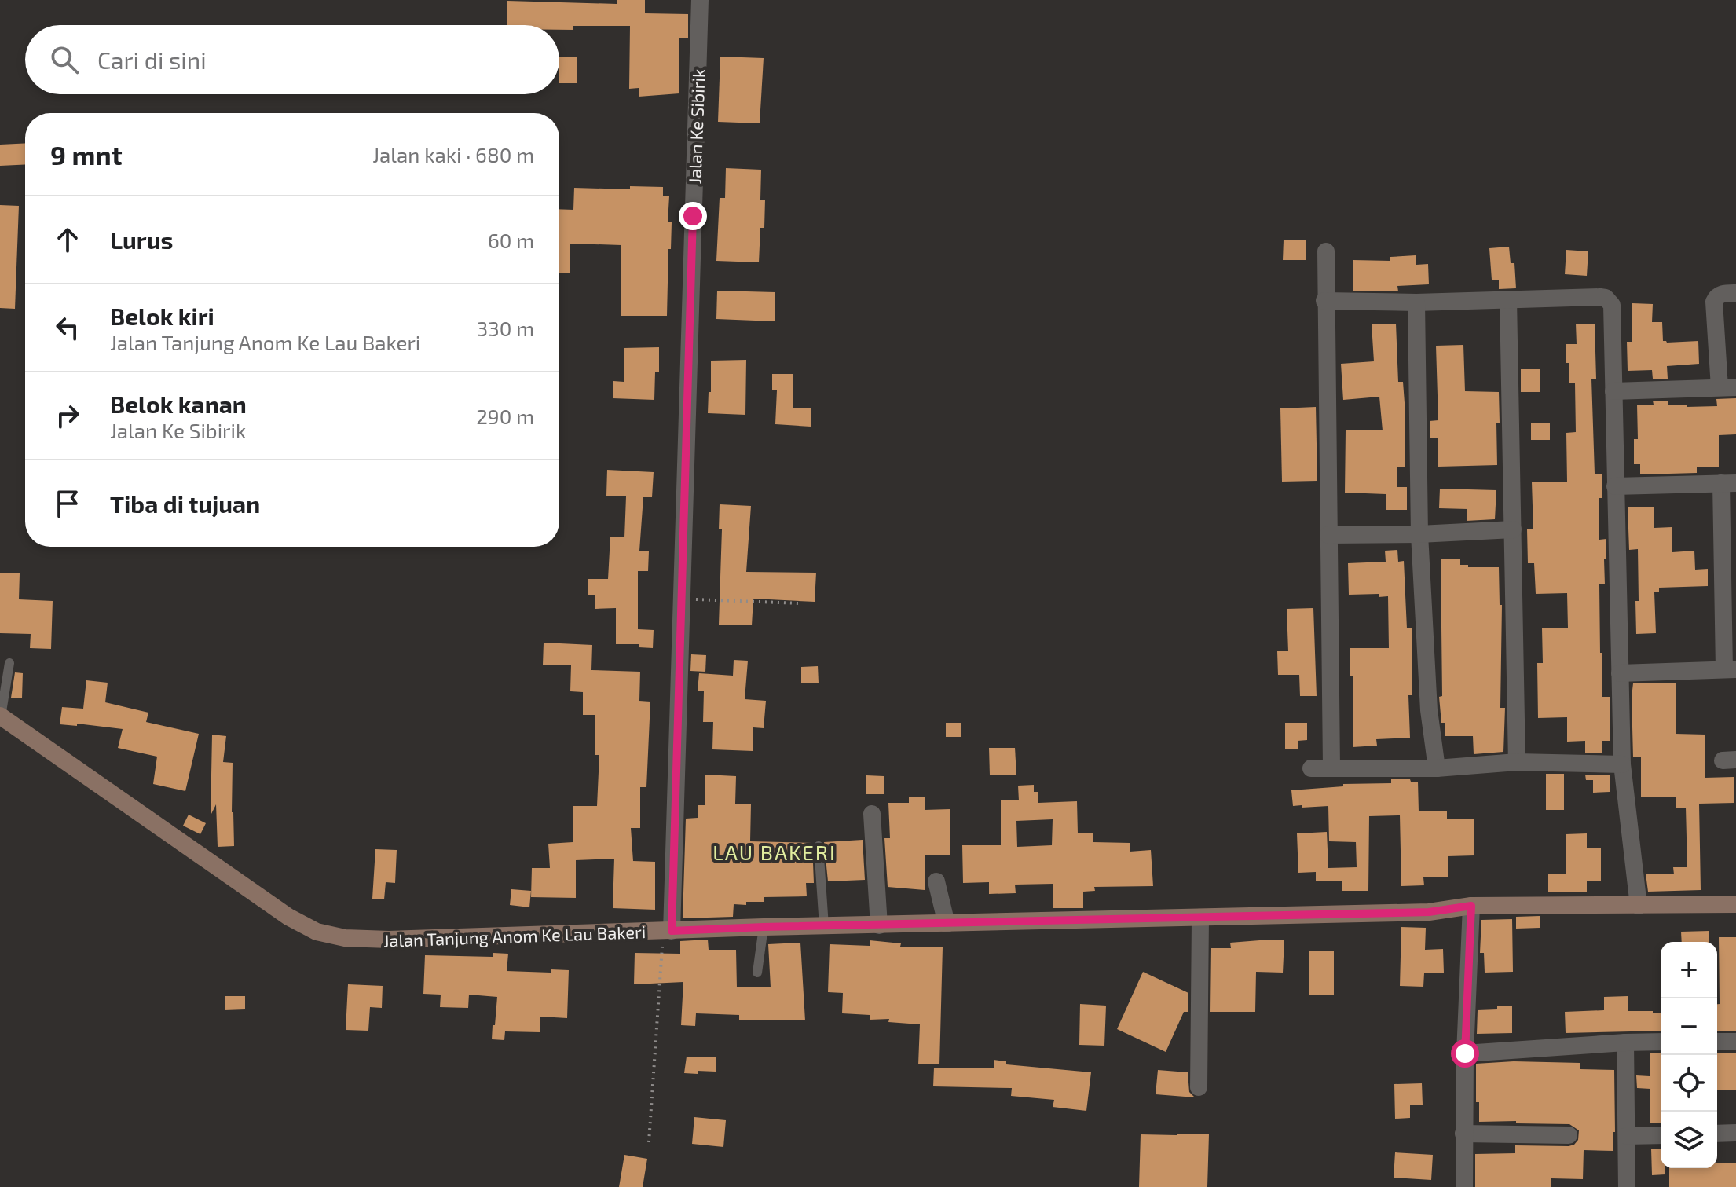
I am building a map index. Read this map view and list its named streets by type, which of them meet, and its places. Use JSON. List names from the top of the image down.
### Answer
{
  "streets": {
    "main road": ["Jalan Tanjung Anom Ke Lau Bakeri"],
    "street": ["Jalan Ke Sibirik"]
  },
  "crossings": [
    ["Jalan Ke Sibirik", "Jalan Tanjung Anom Ke Lau Bakeri"]
  ],
  "districts": ["LAU BAKERI"],
  "page": {
    "search": "Cari di sini",
    "heading": ["9 mnt", "Jalan kaki · 680 m"],
    "list": [
      ["Lurus", "60 m"],
      ["Belok kiri", "Jalan Tanjung Anom Ke Lau Bakeri", "330 m"],
      ["Belok kanan", "Jalan Ke Sibirik", "290 m"],
      "Tiba di tujuan"
    ],
    "map_buttons": ["+", "−"]
  }
}
